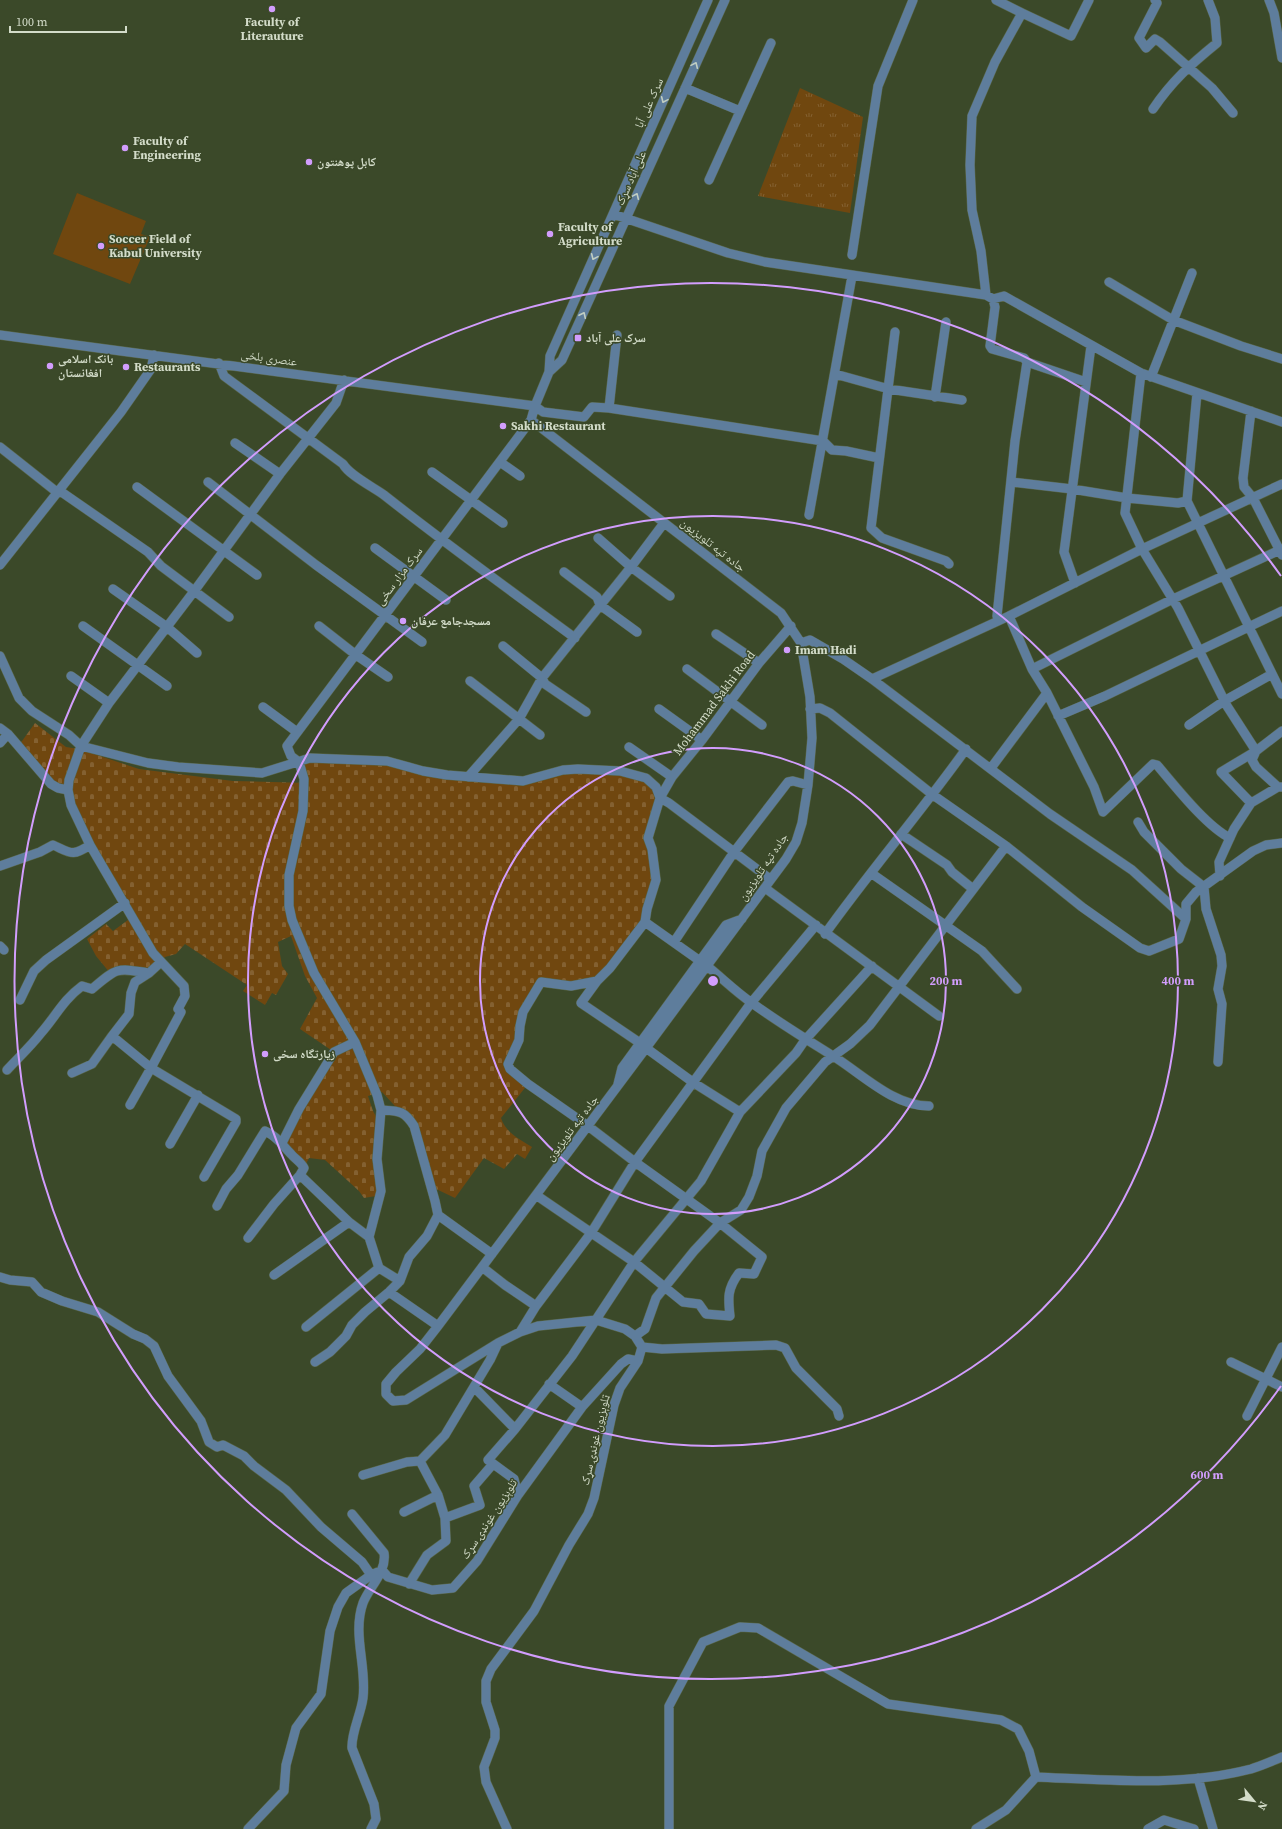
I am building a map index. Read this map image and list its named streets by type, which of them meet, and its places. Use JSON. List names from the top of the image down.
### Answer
{
  "streets": {
    "street": [
      "سرک علی آبا",
      "علی آباد سړک",
      "عنصری بلخی",
      "جاده تپه تلویزیون",
      "سرک مزار سخی",
      "Mohammad Sakhi Road",
      "ټلوېزيون غونډۍ سړک",
      "تلوېزيون غونډۍ سړک"
    ]
  },
  "crossings": [
    ["سرک علی آبا", "علی آباد سړک"],
    ["علی آباد سړک", "عنصری بلخی"],
    ["علی آباد سړک", "جاده تپه تلویزیون"],
    ["علی آباد سړک", "سرک مزار سخی"],
    ["جاده تپه تلویزیون", "سرک مزار سخی"],
    ["جاده تپه تلویزیون", "Mohammad Sakhi Road"],
    ["ټلوېزيون غونډۍ سړک", "تلوېزيون غونډۍ سړک"]
  ],
  "places": {
    "other": [
      "Faculty of Literauture",
      "Faculty of Engineering",
      "کابل پوهنتون",
      "Faculty of Agriculture",
      "Soccer Field of Kabul University",
      "بانک اسلامی افغانستان",
      "Restaurants",
      "Sakhi Restaurant",
      "مسجدجامع عرفان",
      "Imam Hadi",
      "زیارتگاه سخی"
    ],
    "transit": ["سرک علی آباد"]
  },
  "scale_bar": "100 m",
  "north": "bottom right",
  "rings": ["200 m", "400 m", "600 m"]
}
